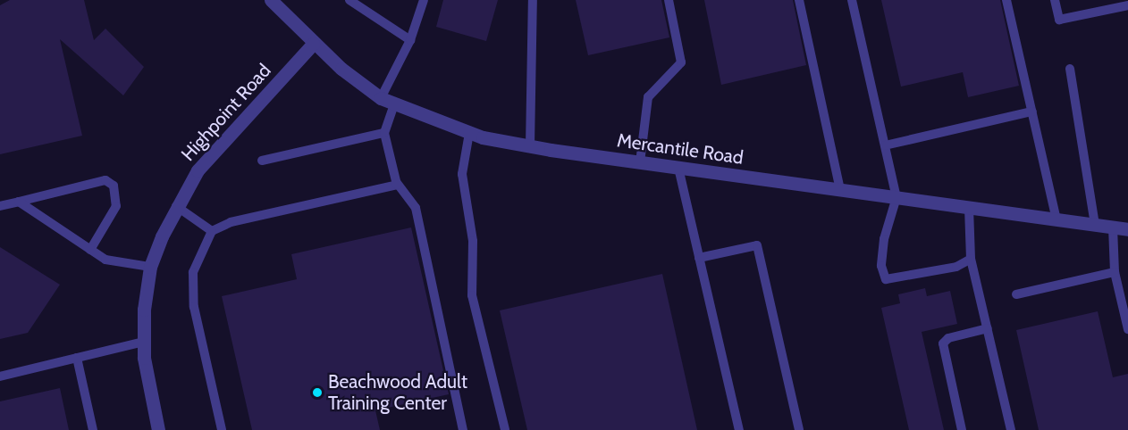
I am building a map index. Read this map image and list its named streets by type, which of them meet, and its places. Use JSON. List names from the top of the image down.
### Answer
{
  "streets": {
    "street": ["Highpoint Road", "Mercantile Road"]
  },
  "crossings": [
    ["Highpoint Road", "Mercantile Road"]
  ],
  "places": ["Beachwood Adult Training Center"]
}
